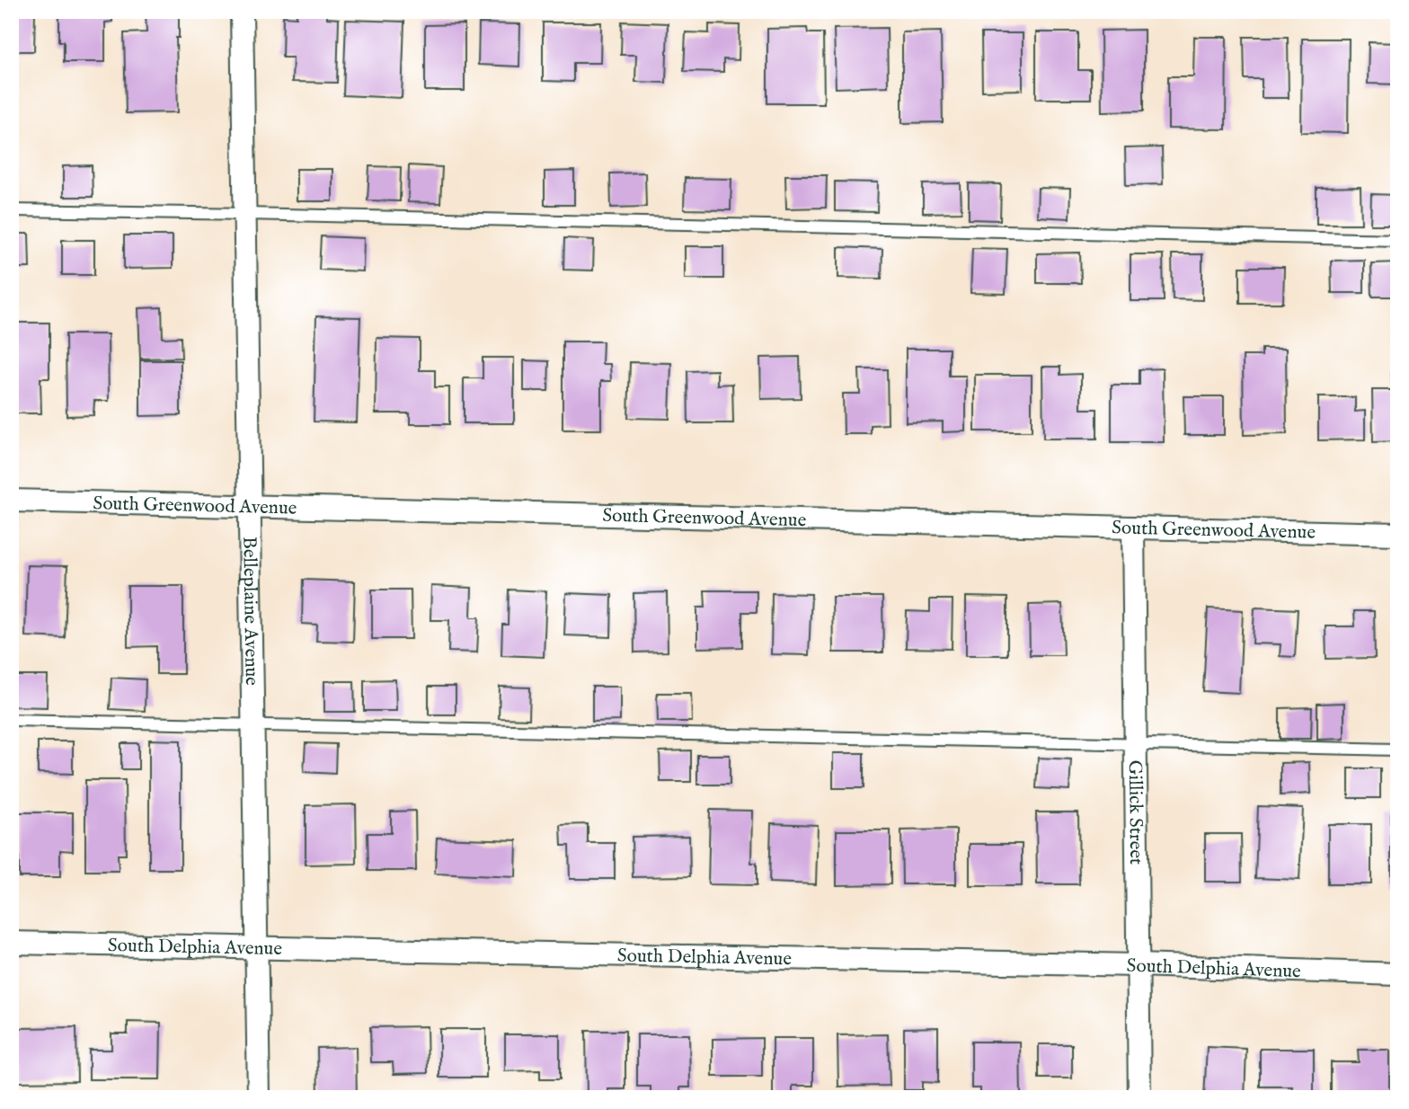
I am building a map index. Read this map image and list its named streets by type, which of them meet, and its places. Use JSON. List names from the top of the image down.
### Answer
{
  "streets": {
    "street": [
      "South Greenwood Avenue",
      "Belleplaine Avenue",
      "Gillick Street",
      "South Delphia Avenue"
    ]
  },
  "crossings": [
    ["South Greenwood Avenue", "Belleplaine Avenue"],
    ["South Greenwood Avenue", "Gillick Street"],
    ["Belleplaine Avenue", "South Delphia Avenue"],
    ["Gillick Street", "South Delphia Avenue"]
  ]
}
